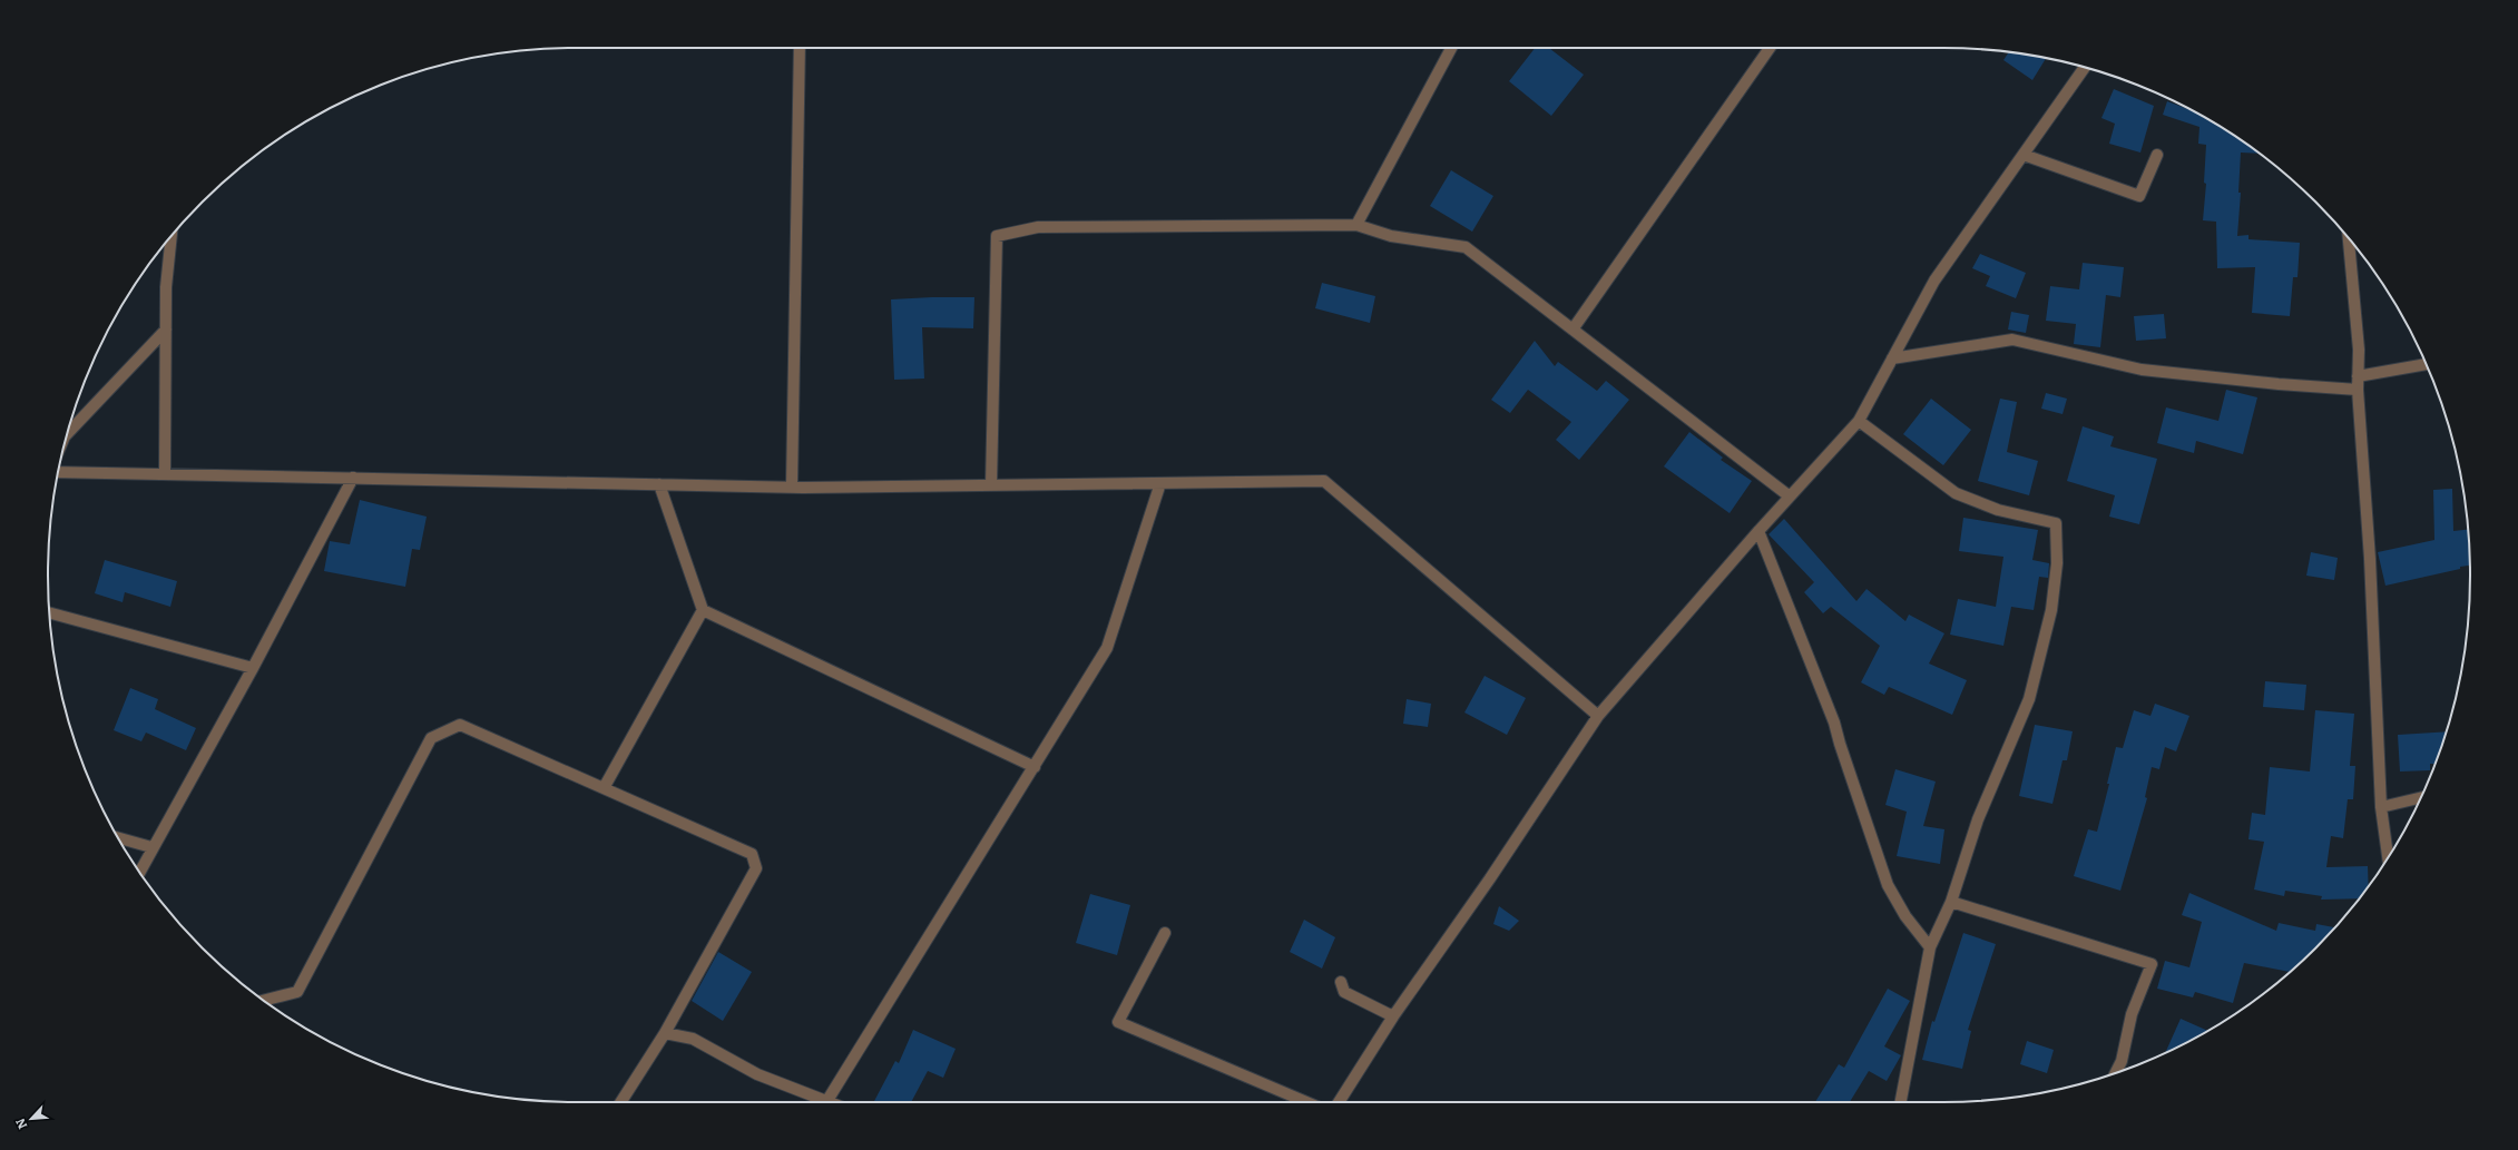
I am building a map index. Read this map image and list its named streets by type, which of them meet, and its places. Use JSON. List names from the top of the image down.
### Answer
{
  "north": "bottom left"
}
